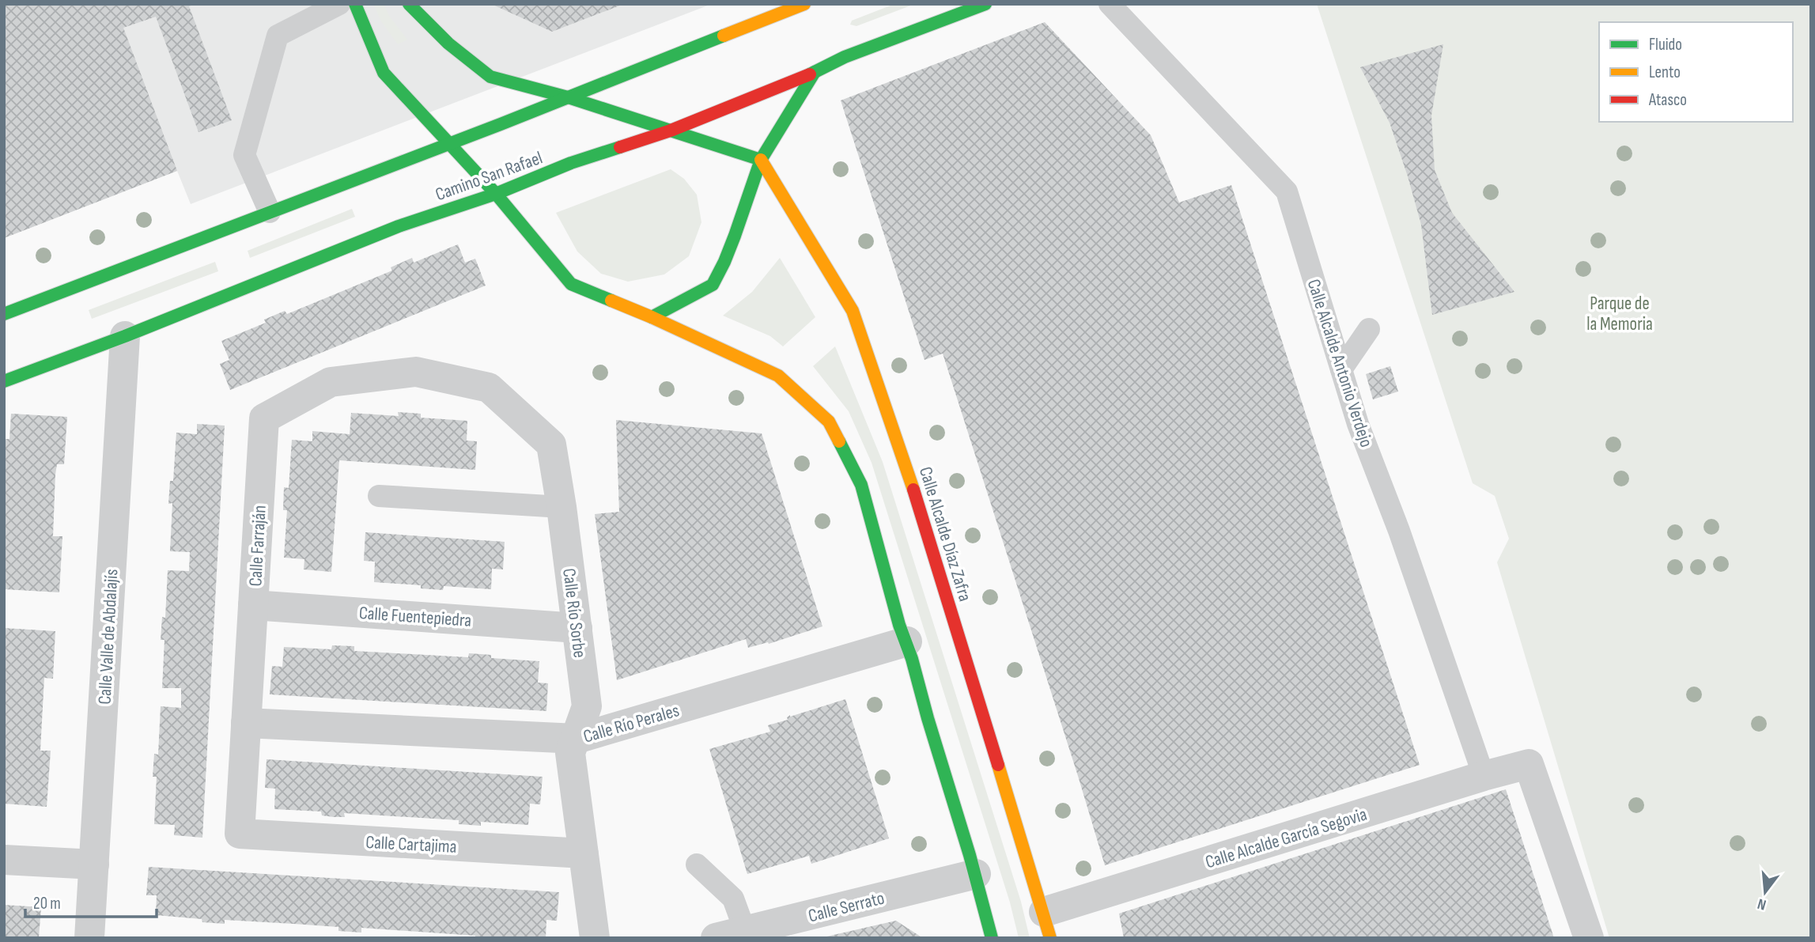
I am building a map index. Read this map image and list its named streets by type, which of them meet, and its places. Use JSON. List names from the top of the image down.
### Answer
{
  "streets": {
    "main road": ["Camino San Rafael", "Calle Alcalde Díaz Zafra"],
    "street": [
      "Calle Farraján",
      "Calle Río Sorbe",
      "Calle Fuentepiedra",
      "Calle Valle de Abdalajís",
      "Calle Río Perales",
      "Calle Alcalde García Segovia",
      "Calle Cartajima",
      "Calle Serrato"
    ],
    "lane": ["Calle Alcalde Antonio Verdejo"]
  },
  "crossings": [
    ["Camino San Rafael", "Calle Valle de Abdalajís"],
    ["Calle Alcalde Antonio Verdejo", "Calle Alcalde García Segovia"],
    ["Calle Alcalde Díaz Zafra", "Calle Alcalde García Segovia"],
    ["Calle Farraján", "Calle Río Sorbe"],
    ["Calle Farraján", "Calle Fuentepiedra"],
    ["Calle Farraján", "Calle Río Perales"],
    ["Calle Farraján", "Calle Cartajima"],
    ["Calle Río Sorbe", "Calle Fuentepiedra"],
    ["Calle Río Sorbe", "Calle Río Perales"],
    ["Calle Río Sorbe", "Calle Cartajima"]
  ],
  "parks": ["Parque de la Memoria"],
  "legend": ["Fluido", "Lento", "Atasco"],
  "scale_bar": "20 m",
  "north": "bottom"
}
